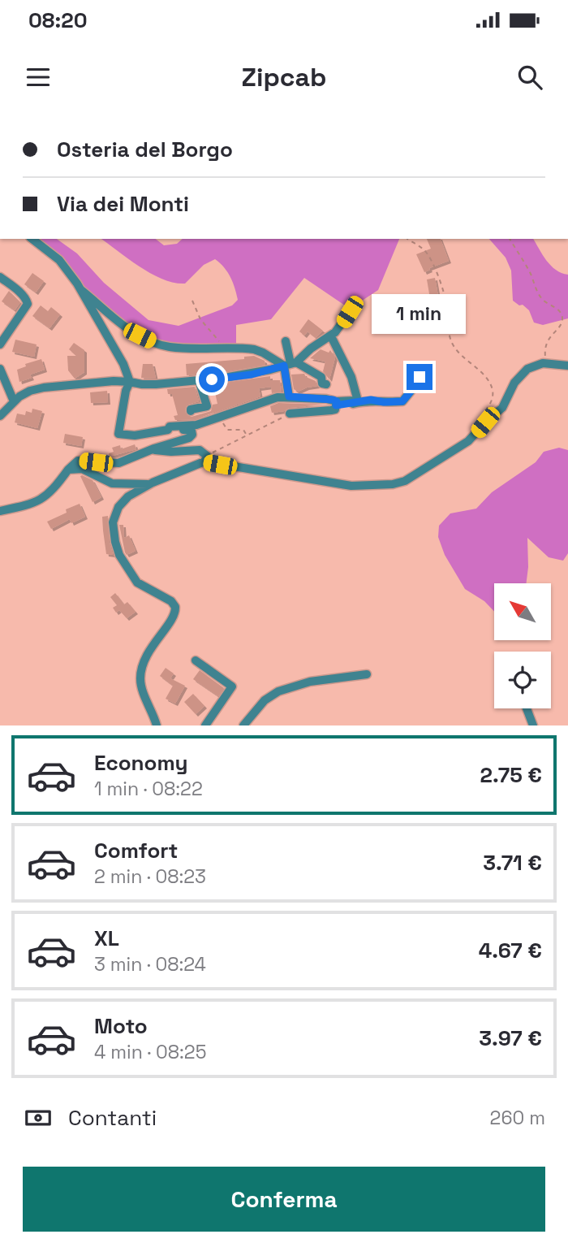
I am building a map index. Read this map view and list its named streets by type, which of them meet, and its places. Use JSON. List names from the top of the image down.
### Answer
{
  "north": "top left",
  "page": {
    "status": "08:20",
    "header": "Zipcab",
    "banner": ["Osteria del Borgo", "Via dei Monti"],
    "bubble": "1 min",
    "list": [
      {
        "name": "Economy",
        "note": "1 min · 08:22",
        "value": "2.75 €"
      },
      {
        "name": "Comfort",
        "note": "2 min · 08:23",
        "value": "3.71 €"
      },
      {
        "name": "XL",
        "note": "3 min · 08:24",
        "value": "4.67 €"
      },
      {
        "name": "Moto",
        "note": "4 min · 08:25",
        "value": "3.97 €"
      }
    ],
    "pay": ["Contanti", "260 m"],
    "buttons": "Conferma"
  }
}
